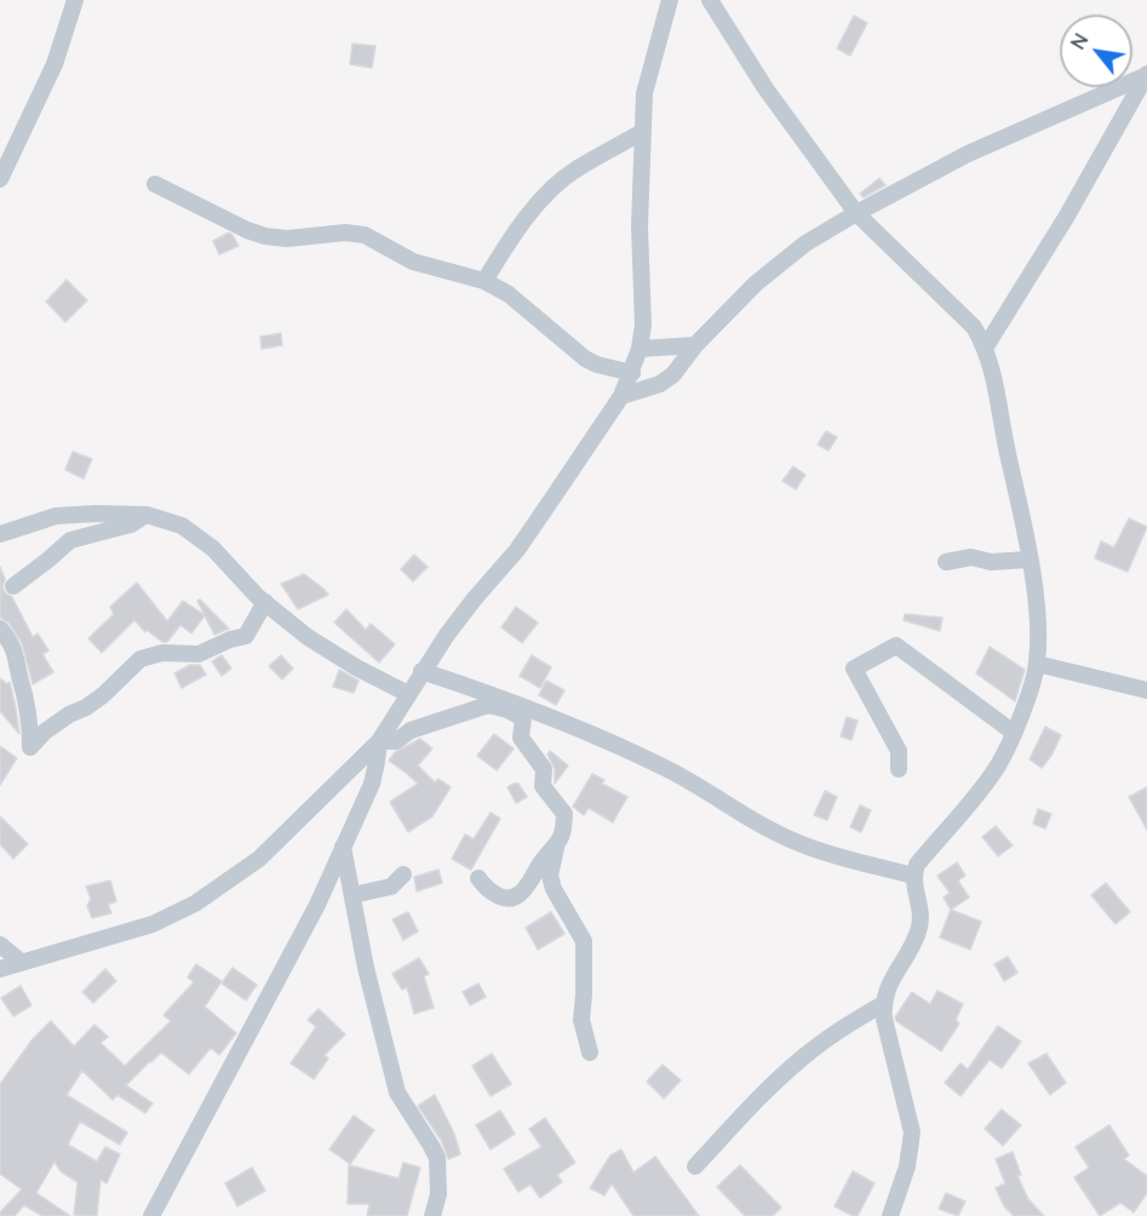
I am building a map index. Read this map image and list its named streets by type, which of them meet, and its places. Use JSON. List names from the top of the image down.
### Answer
{
  "north": "top left"
}
